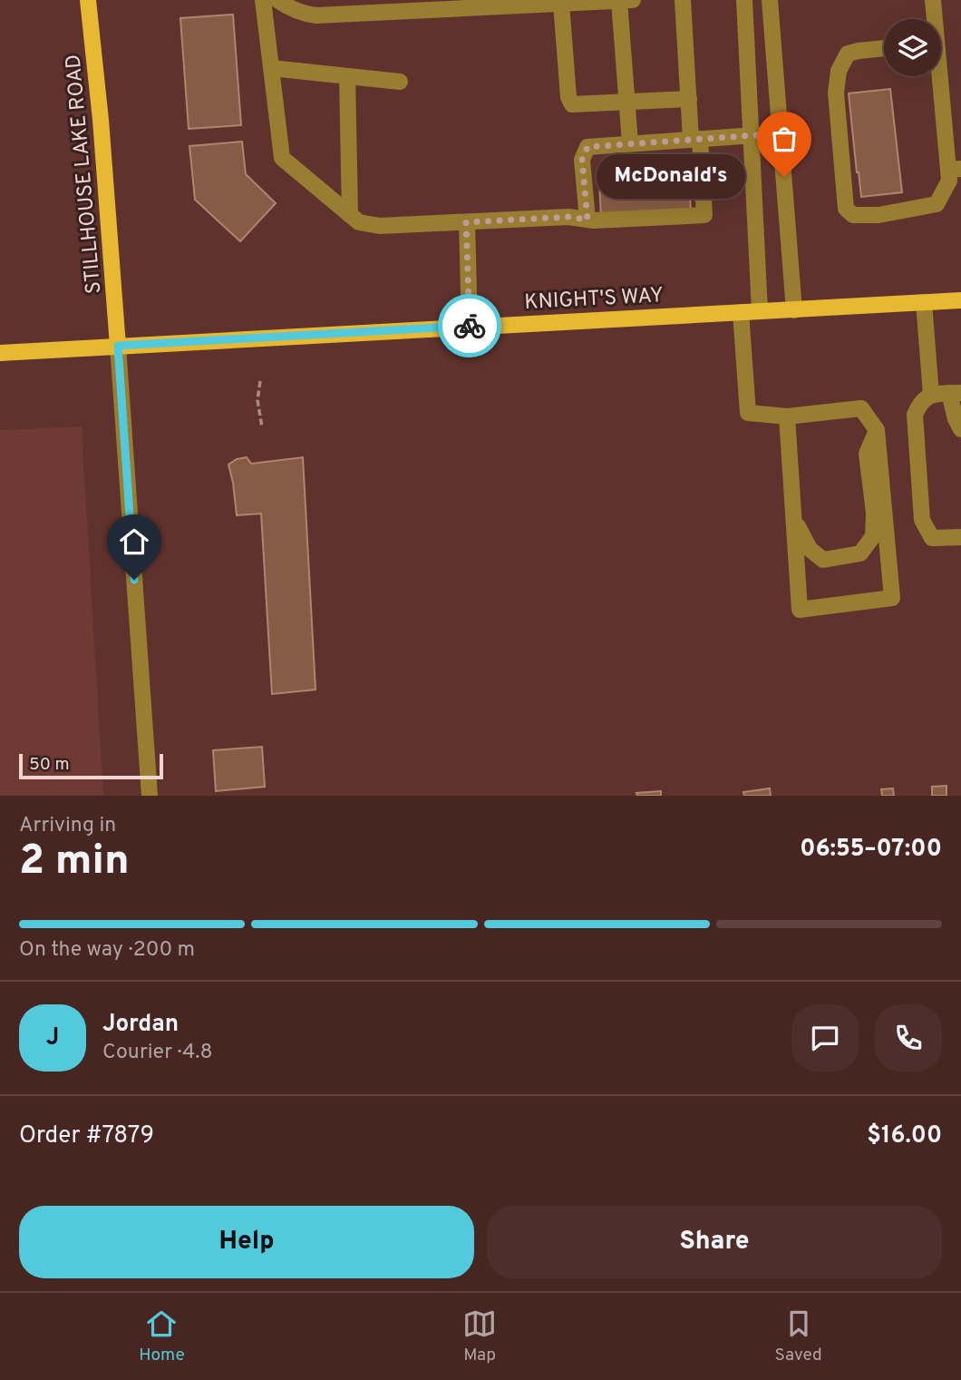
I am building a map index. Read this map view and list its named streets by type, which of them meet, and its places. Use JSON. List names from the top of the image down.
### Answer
{
  "streets": {
    "main road": ["STILLHOUSE LAKE ROAD", "KNIGHT'S WAY"]
  },
  "crossings": [
    ["STILLHOUSE LAKE ROAD", "KNIGHT'S WAY"]
  ],
  "places": ["McDonald's"],
  "scale_bar": "50 m",
  "page": {
    "bubble": "McDonald's",
    "scale": "50 m",
    "heading": ["2 min", "Arriving in", "06:55–07:00"],
    "panel": [
      "Jordan",
      "Courier · 4.8",
      "Order #7879",
      "$16.00"
    ],
    "bar": "On the way · 200 m",
    "round": "J",
    "buttons": ["Help", "Share"],
    "tabs": ["Home", "Map", "Saved"]
  }
}
